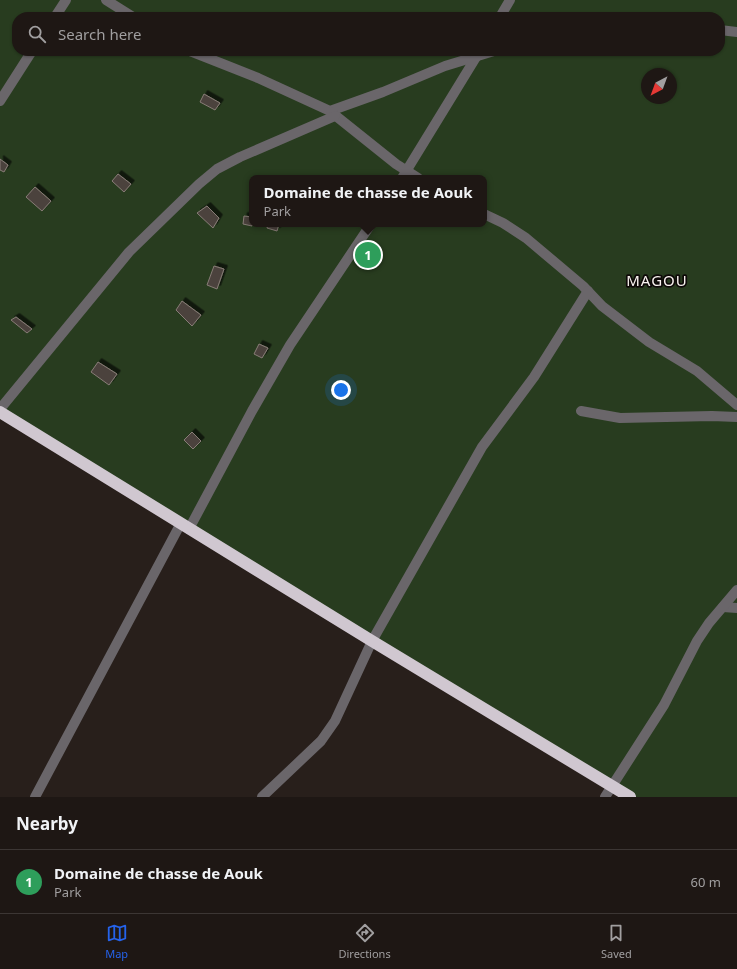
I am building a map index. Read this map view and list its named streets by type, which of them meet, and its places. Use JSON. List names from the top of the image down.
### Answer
{
  "districts": ["MAGOU"],
  "north": "bottom left",
  "page": {
    "search": "Search here",
    "popup": ["Domaine de chasse de Aouk", "Park"],
    "pins": "1",
    "heading": "Nearby",
    "list": [
      {
        "mark": "1",
        "name": "Domaine de chasse de Aouk",
        "note": "Park",
        "value": "60 m"
      }
    ],
    "nav": ["Map", "Directions", "Saved"]
  }
}
